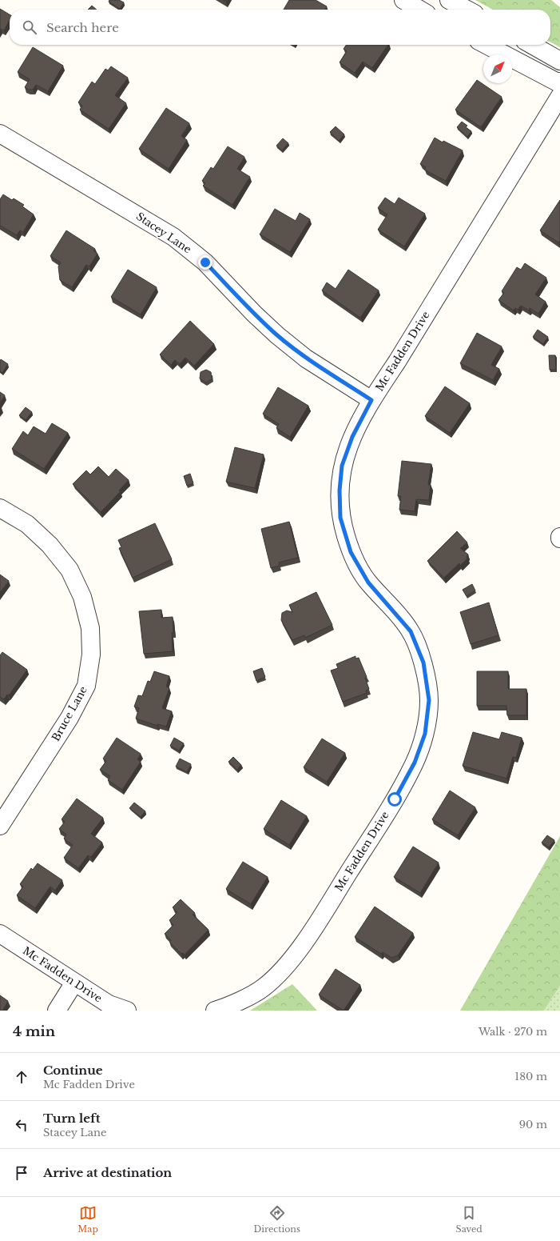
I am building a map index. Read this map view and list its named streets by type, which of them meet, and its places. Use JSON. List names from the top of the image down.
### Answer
{
  "streets": {
    "street": ["Stacey Lane", "Mc Fadden Drive", "Bruce Lane"]
  },
  "crossings": [
    ["Stacey Lane", "Mc Fadden Drive"]
  ],
  "north": "top right",
  "page": {
    "search": "Search here",
    "heading": ["4 min", "Walk · 270 m"],
    "list": [
      ["Continue", "Mc Fadden Drive", "180 m"],
      ["Turn left", "Stacey Lane", "90 m"],
      "Arrive at destination"
    ],
    "nav": ["Map", "Directions", "Saved"]
  }
}
